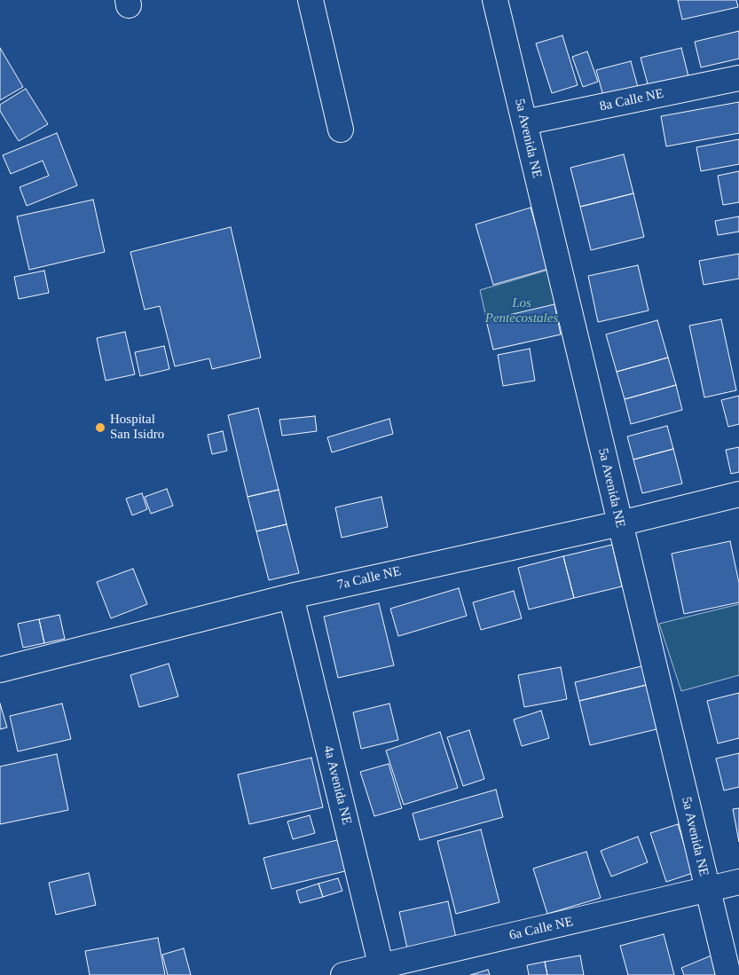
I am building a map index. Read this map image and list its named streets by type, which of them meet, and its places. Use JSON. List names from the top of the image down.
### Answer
{
  "streets": {
    "street": [
      "8a Calle NE",
      "5a Avenida NE",
      "7a Calle NE",
      "4a Avenida NE",
      "6a Calle NE"
    ]
  },
  "crossings": [
    ["8a Calle NE", "5a Avenida NE"],
    ["5a Avenida NE", "7a Calle NE"],
    ["5a Avenida NE", "6a Calle NE"],
    ["7a Calle NE", "4a Avenida NE"],
    ["4a Avenida NE", "6a Calle NE"]
  ],
  "parks": ["Los Pentecostales"],
  "places": ["Hospital San Isidro"]
}
